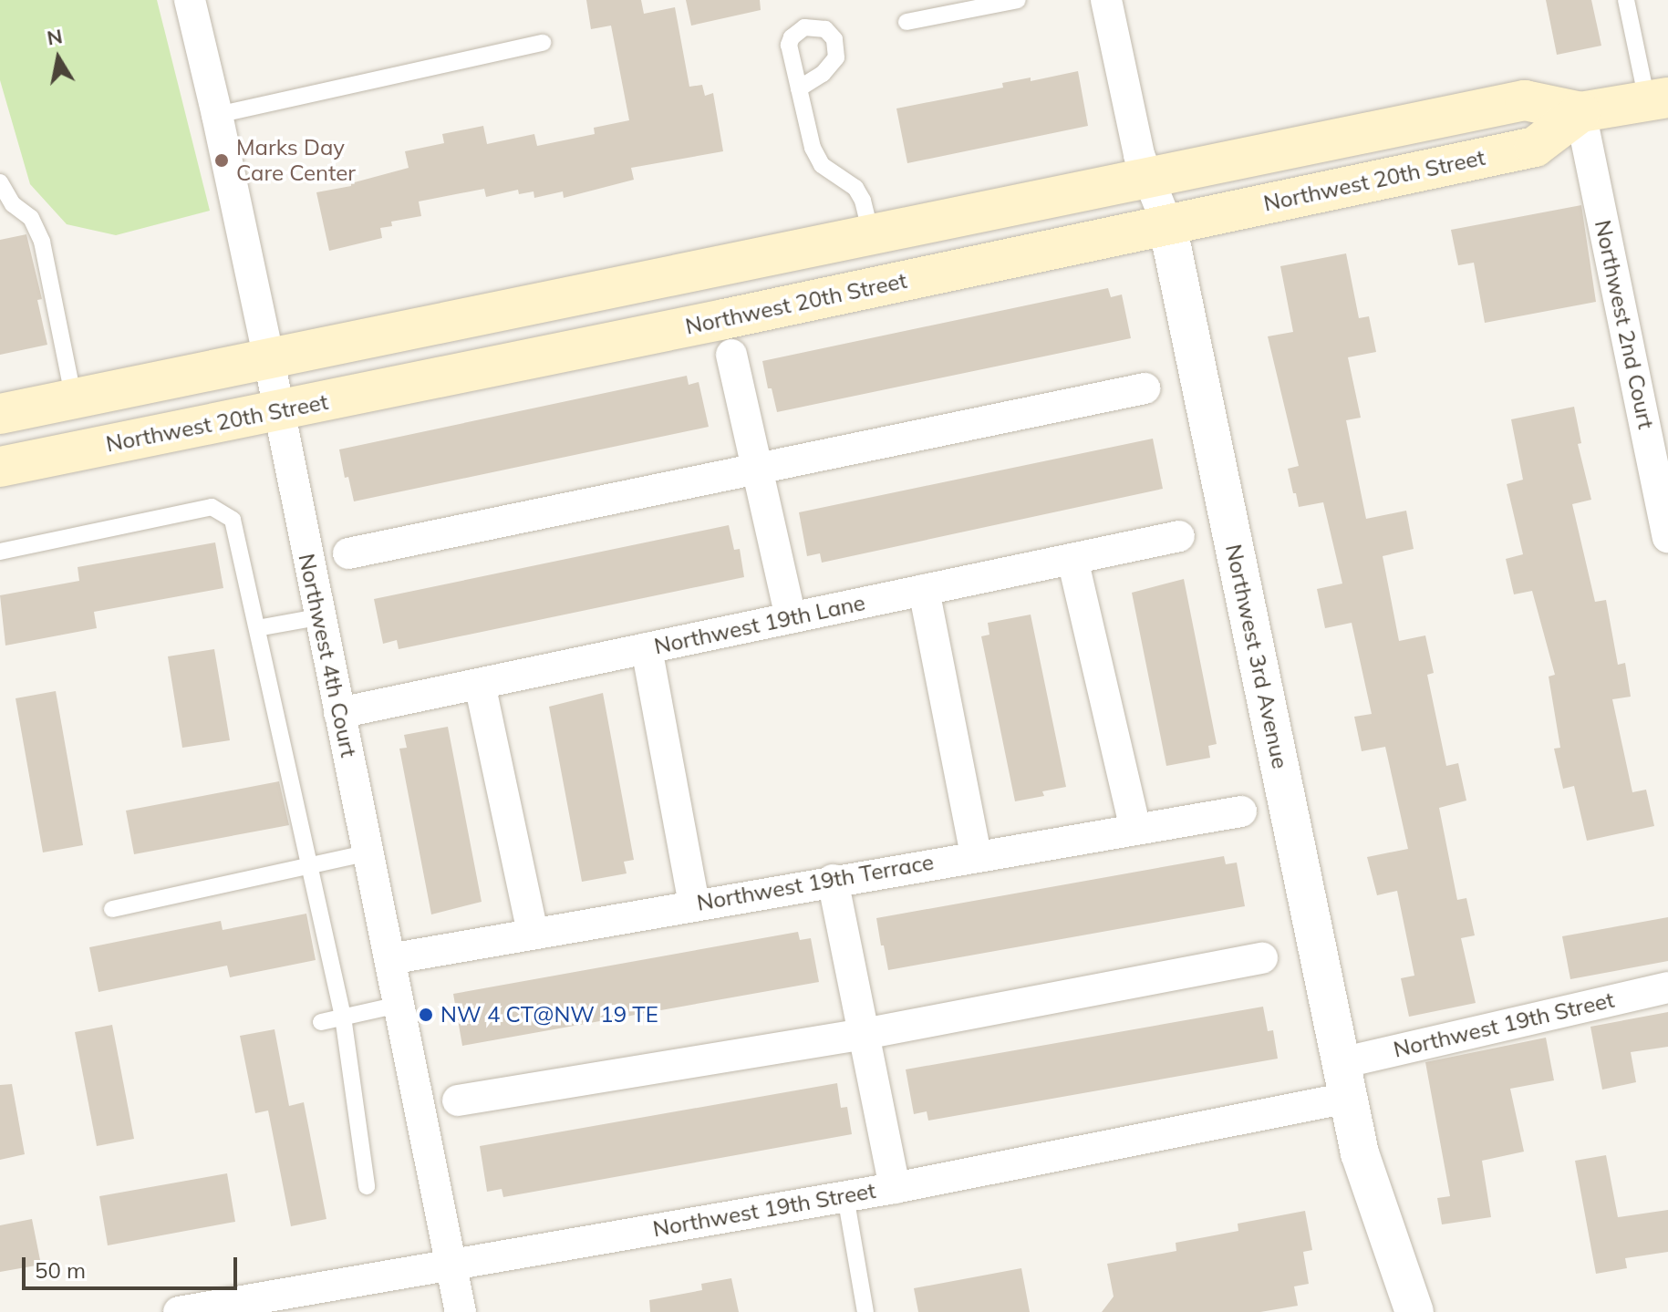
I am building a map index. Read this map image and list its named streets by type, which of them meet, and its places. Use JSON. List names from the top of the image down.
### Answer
{
  "streets": {
    "main road": ["Northwest 20th Street"],
    "street": [
      "Northwest 2nd Court",
      "Northwest 19th Lane",
      "Northwest 4th Court",
      "Northwest 3rd Avenue",
      "Northwest 19th Terrace",
      "Northwest 19th Street"
    ]
  },
  "crossings": [
    ["Northwest 20th Street", "Northwest 2nd Court"],
    ["Northwest 20th Street", "Northwest 4th Court"],
    ["Northwest 20th Street", "Northwest 3rd Avenue"],
    ["Northwest 19th Lane", "Northwest 4th Court"],
    ["Northwest 4th Court", "Northwest 19th Terrace"],
    ["Northwest 4th Court", "Northwest 19th Street"],
    ["Northwest 3rd Avenue", "Northwest 19th Street"]
  ],
  "places": ["Marks Day Care Center", "NW 4 CT@NW 19 TE"],
  "scale_bar": "50 m",
  "north": "top"
}
